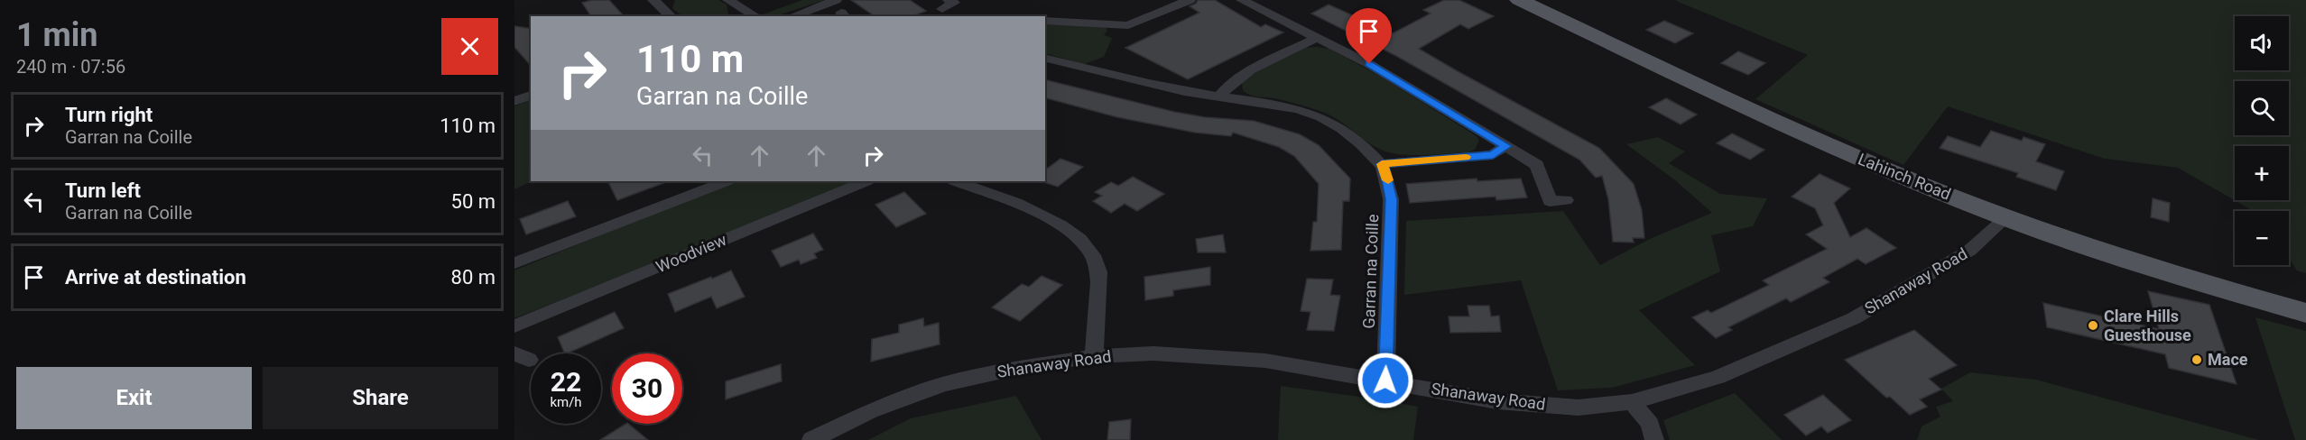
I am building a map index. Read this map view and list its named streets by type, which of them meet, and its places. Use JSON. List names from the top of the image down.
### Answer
{
  "streets": {
    "main road": ["Lahinch Road"],
    "street": ["Woodview", "Garran na Coille", "Shanaway Road"]
  },
  "crossings": [
    ["Lahinch Road", "Shanaway Road"],
    ["Garran na Coille", "Shanaway Road"]
  ],
  "places": ["Clare Hills Guesthouse", "Mace"],
  "page": {
    "heading": ["1 min", "240 m · 07:56"],
    "map_buttons": ["+", "−"],
    "turn": ["110 m", "Garran na Coille"],
    "list": [
      {
        "name": "Turn right",
        "note": "Garran na Coille",
        "value": "110 m"
      },
      {
        "name": "Turn left",
        "note": "Garran na Coille",
        "value": "50 m"
      },
      {
        "name": "Arrive at destination",
        "value": "80 m"
      }
    ],
    "speed": "22 km/h",
    "limit": "30",
    "buttons": ["Exit", "Share"]
  }
}
